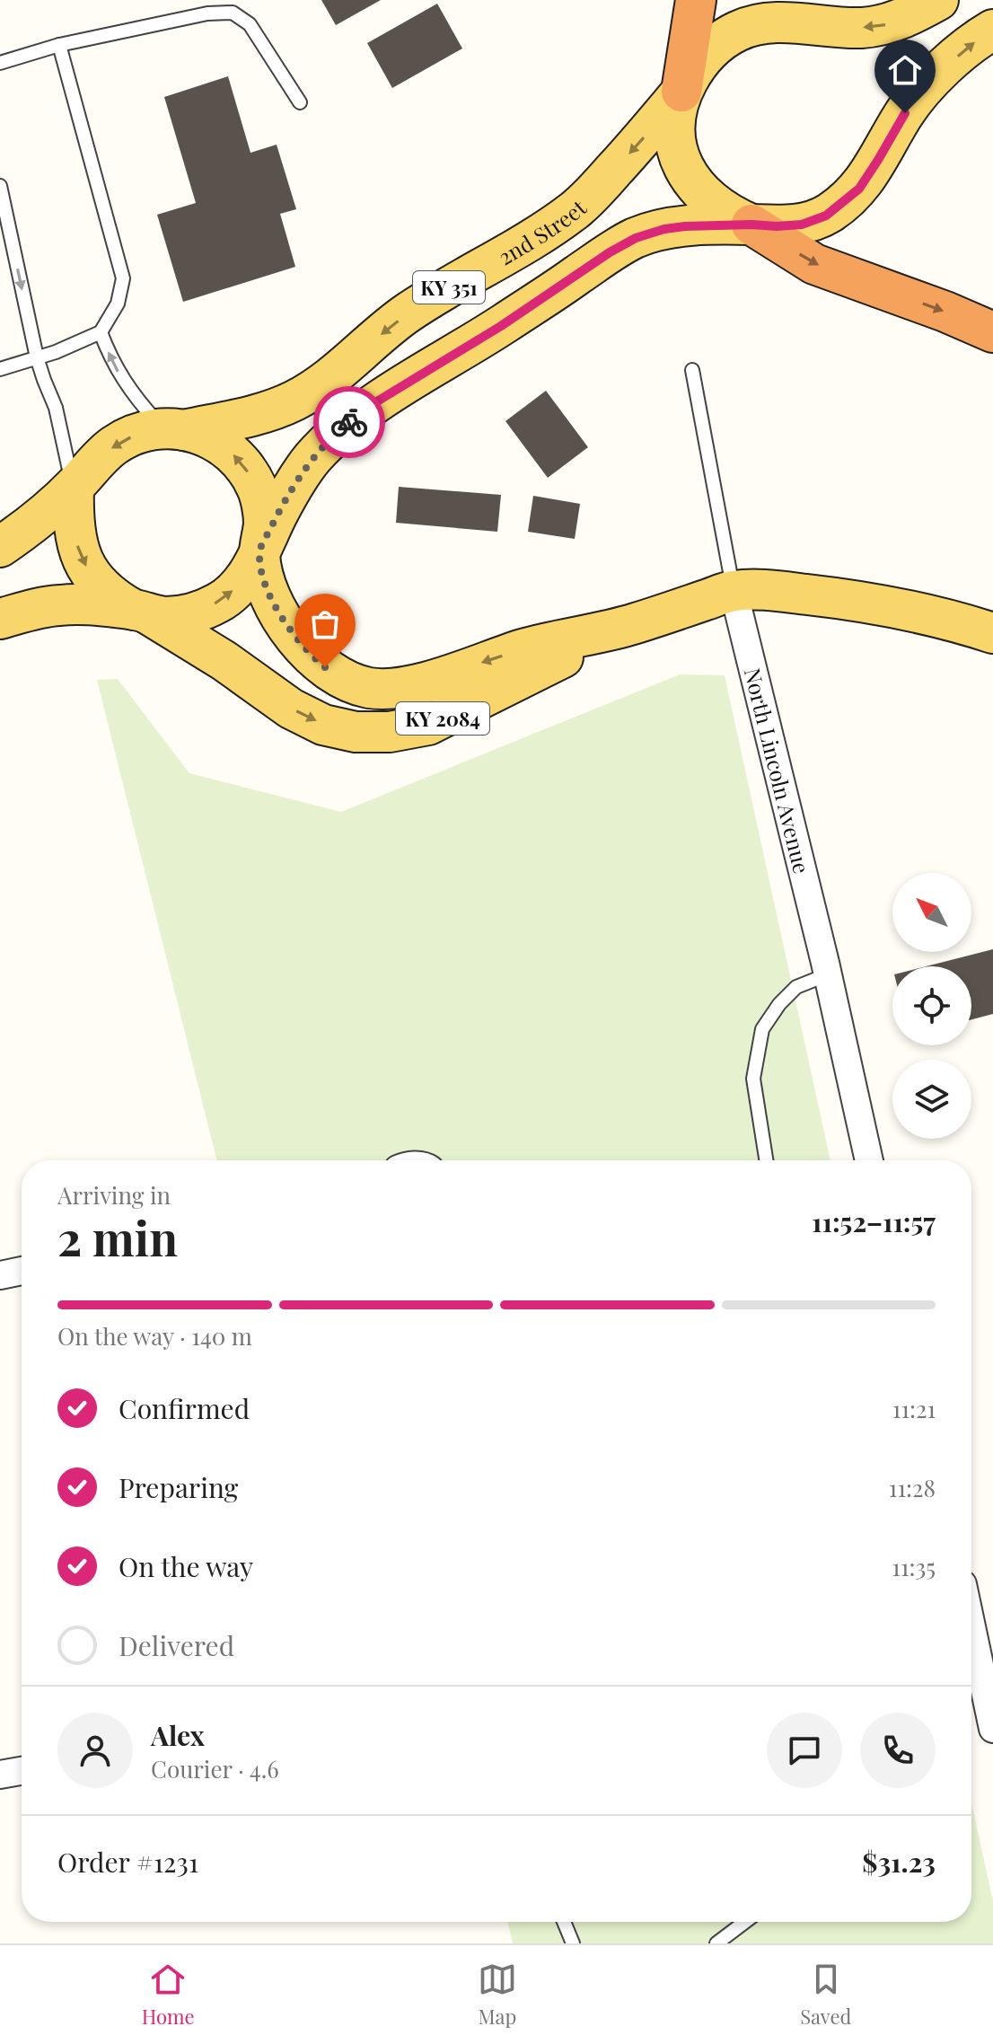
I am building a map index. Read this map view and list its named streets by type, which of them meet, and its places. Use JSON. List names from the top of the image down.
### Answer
{
  "streets": {
    "main road": ["2nd Street", "KY 351", "KY 2084"],
    "street": ["North Lincoln Avenue"]
  },
  "crossings": [
    ["2nd Street", "KY 2084"],
    ["KY 2084", "North Lincoln Avenue"]
  ],
  "north": "top left",
  "page": {
    "heading": ["2 min", "Arriving in", "11:52–11:57"],
    "panel": [
      "Alex",
      "Courier · 4.6",
      "Order #1231",
      "$31.23"
    ],
    "bar": "On the way · 140 m",
    "list": [
      ["Confirmed", "11:21"],
      ["Preparing", "11:28"],
      ["On the way", "11:35"],
      "Delivered"
    ],
    "tabs": ["Home", "Map", "Saved"]
  }
}
